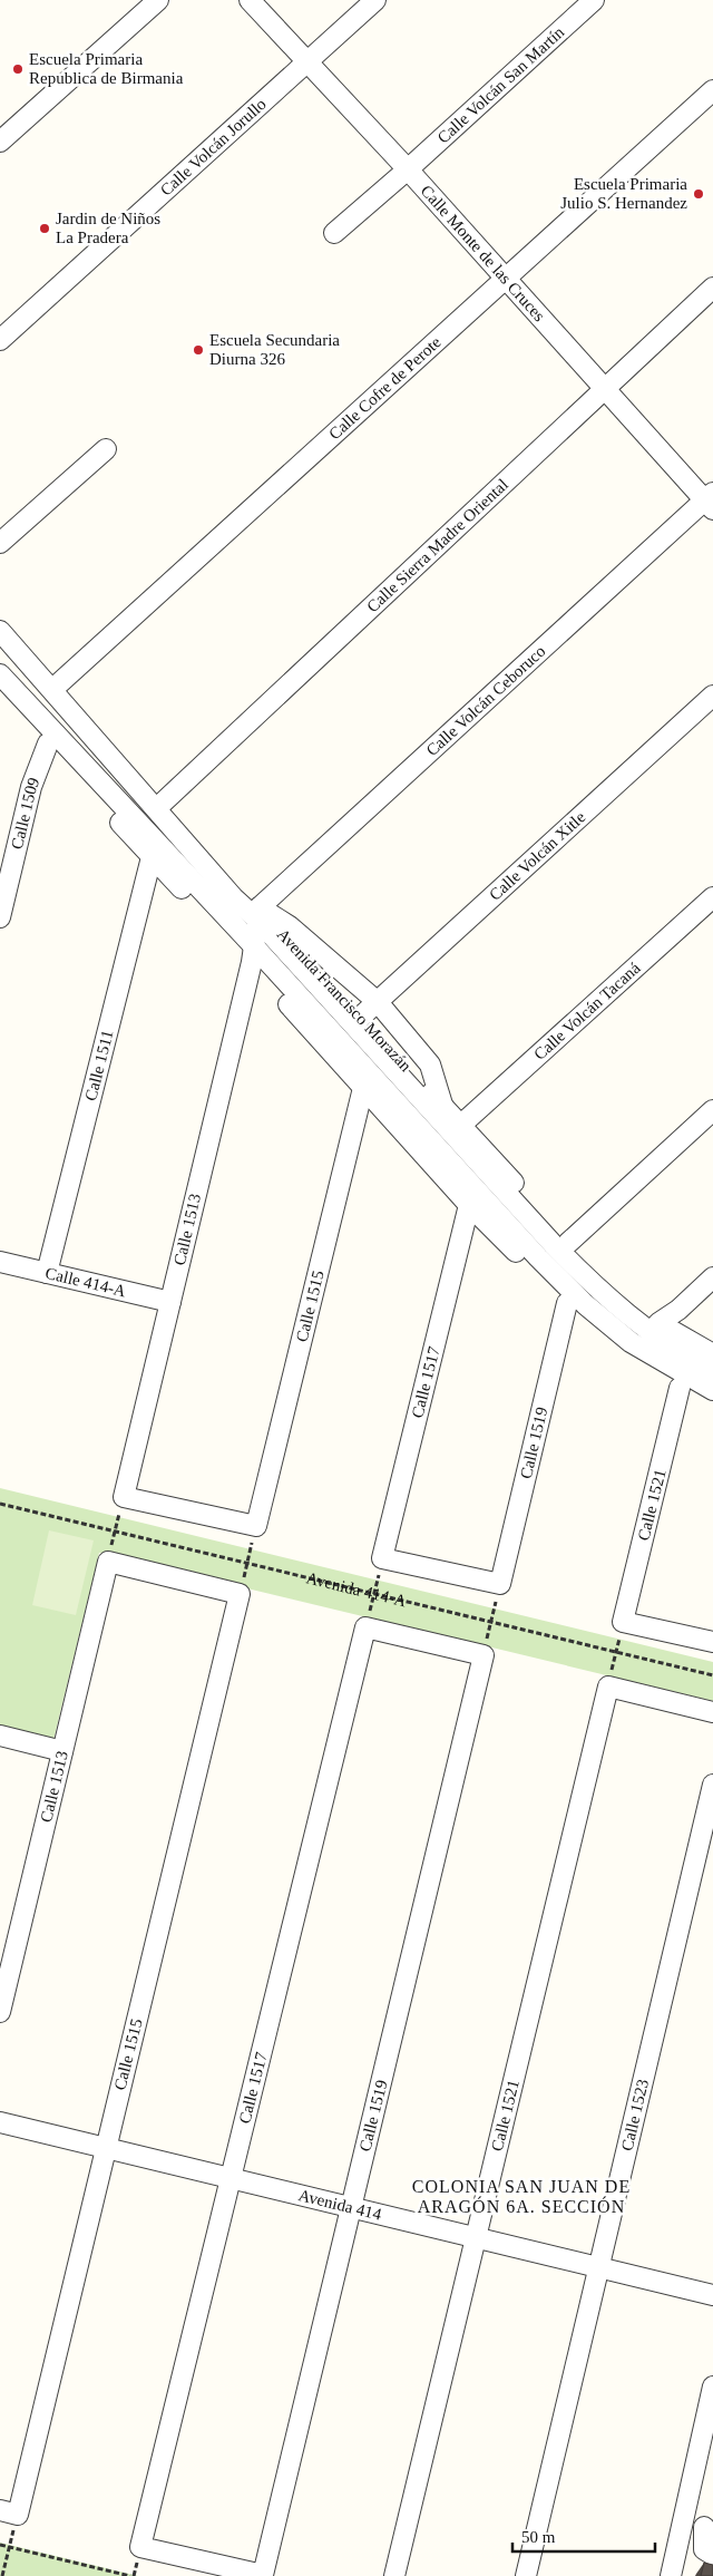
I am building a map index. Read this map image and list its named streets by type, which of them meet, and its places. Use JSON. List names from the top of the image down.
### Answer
{
  "streets": {
    "street": [
      "Calle Volcán San Martín",
      "Calle Volcán Jorullo",
      "Calle Monte de las Cruces",
      "Calle Cofre de Perote",
      "Calle Sierra Madre Oriental",
      "Calle Volcán Ceboruco",
      "Calle 1509",
      "Calle Volcán Xitle",
      "Avenida Francisco Morazán",
      "Calle Volcán Tacaná",
      "Calle 1511",
      "Calle 1513",
      "Calle 414-A",
      "Calle 1515",
      "Calle 1517",
      "Calle 1519",
      "Calle 1521",
      "Avenida 414-A",
      "Calle 1523",
      "Avenida 414"
    ]
  },
  "crossings": [
    ["Calle Volcán San Martín", "Calle Monte de las Cruces"],
    ["Calle Volcán Jorullo", "Calle Monte de las Cruces"],
    ["Calle Monte de las Cruces", "Calle Cofre de Perote"],
    ["Calle Monte de las Cruces", "Calle Sierra Madre Oriental"],
    ["Calle Monte de las Cruces", "Calle Volcán Ceboruco"],
    ["Calle Cofre de Perote", "Avenida Francisco Morazán"],
    ["Calle Sierra Madre Oriental", "Avenida Francisco Morazán"],
    ["Calle Volcán Ceboruco", "Avenida Francisco Morazán"],
    ["Calle Volcán Ceboruco", "Calle 1513"],
    ["Calle Volcán Xitle", "Avenida Francisco Morazán"],
    ["Avenida Francisco Morazán", "Calle Volcán Tacaná"],
    ["Avenida Francisco Morazán", "Calle 1513"],
    ["Calle 1511", "Calle 414-A"],
    ["Calle 1513", "Calle 414-A"],
    ["Calle 1515", "Avenida 414"],
    ["Calle 1517", "Calle 1519"],
    ["Calle 1517", "Avenida 414-A"],
    ["Calle 1517", "Avenida 414"],
    ["Calle 1519", "Avenida 414-A"],
    ["Calle 1519", "Avenida 414"],
    ["Calle 1521", "Avenida 414"],
    ["Calle 1523", "Avenida 414"]
  ],
  "districts": ["COLONIA SAN JUAN DE ARAGÓN 6A. SECCIÓN"],
  "places": [
    "Escuela Primaria Republica de Birmania",
    "Escuela Primaria Julio S. Hernandez",
    "Jardin de Niños La Pradera",
    "Escuela Secundaria Diurna 326"
  ],
  "scale_bar": "50 m"
}
